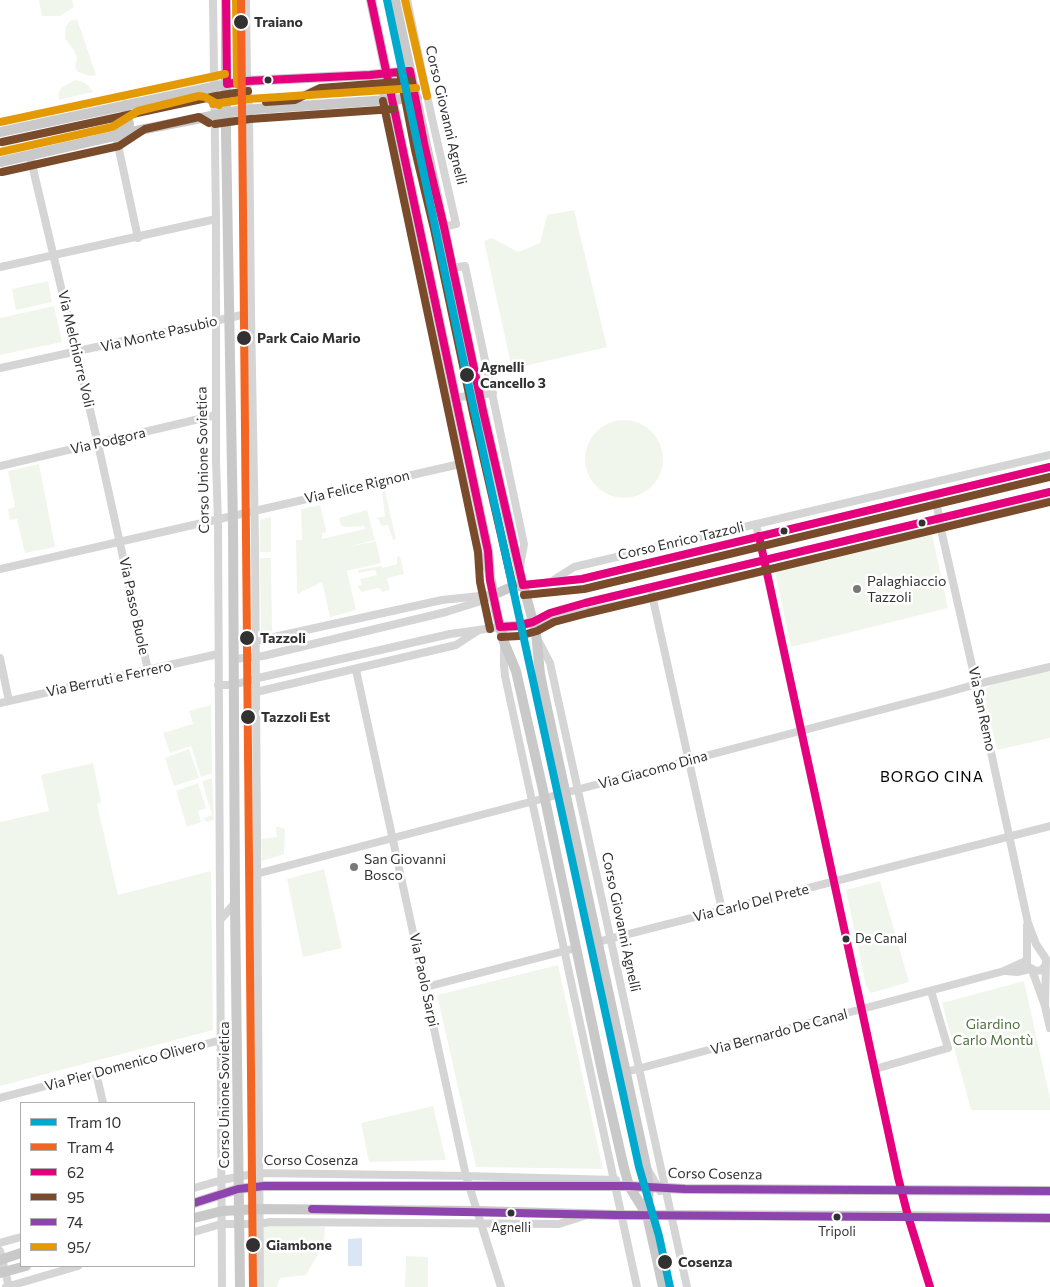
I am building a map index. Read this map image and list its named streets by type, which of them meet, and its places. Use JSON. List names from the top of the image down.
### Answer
{
  "streets": {
    "main road": ["Corso Giovanni Agnelli", "Corso Unione Sovietica", "Corso Cosenza"],
    "street": [
      "Via Monte Pasubio",
      "Via Melchiorre Voli",
      "Via Podgora",
      "Via Felice Rignon",
      "Corso Enrico Tazzoli",
      "Via Passo Buole",
      "Via Berruti e Ferrero",
      "Via San Remo",
      "Via Giacomo Dina",
      "Via Carlo Del Prete",
      "Via Paolo Sarpi",
      "Via Bernardo De Canal",
      "Via Pier Domenico Olivero"
    ]
  },
  "crossings": [
    ["Corso Giovanni Agnelli", "Corso Enrico Tazzoli"],
    ["Corso Giovanni Agnelli", "Via Giacomo Dina"],
    ["Corso Giovanni Agnelli", "Via Carlo Del Prete"],
    ["Corso Giovanni Agnelli", "Via Bernardo De Canal"],
    ["Corso Giovanni Agnelli", "Corso Cosenza"],
    ["Via Monte Pasubio", "Via Melchiorre Voli"],
    ["Via Monte Pasubio", "Corso Unione Sovietica"],
    ["Via Melchiorre Voli", "Via Podgora"],
    ["Via Melchiorre Voli", "Via Passo Buole"],
    ["Via Podgora", "Corso Unione Sovietica"],
    ["Corso Unione Sovietica", "Via Felice Rignon"],
    ["Corso Unione Sovietica", "Via Passo Buole"],
    ["Corso Unione Sovietica", "Via Berruti e Ferrero"],
    ["Corso Unione Sovietica", "Via Pier Domenico Olivero"],
    ["Corso Unione Sovietica", "Corso Cosenza"],
    ["Corso Enrico Tazzoli", "Via San Remo"],
    ["Via Passo Buole", "Via Berruti e Ferrero"],
    ["Via San Remo", "Via Giacomo Dina"],
    ["Via San Remo", "Via Carlo Del Prete"],
    ["Via San Remo", "Via Bernardo De Canal"],
    ["Via Giacomo Dina", "Via Paolo Sarpi"],
    ["Via Paolo Sarpi", "Corso Cosenza"]
  ],
  "districts": ["BORGO CINA"],
  "parks": ["Giardino Carlo Montù"],
  "places": [
    "Traiano",
    "Park Caio Mario",
    "Agnelli Cancello 3",
    "Palaghiaccio Tazzoli",
    "Tazzoli",
    "Tazzoli Est",
    "San Giovanni Bosco",
    "De Canal",
    "Agnelli",
    "Tripoli",
    "Giambone",
    "Cosenza"
  ],
  "lines": [
    "tram line 10",
    "tram line 4",
    "transit line 62",
    "transit line 95/",
    "transit line 95",
    "transit line 74"
  ],
  "legend": [
    "Tram 10",
    "Tram 4",
    "62",
    "95",
    "74",
    "95/"
  ]
}
